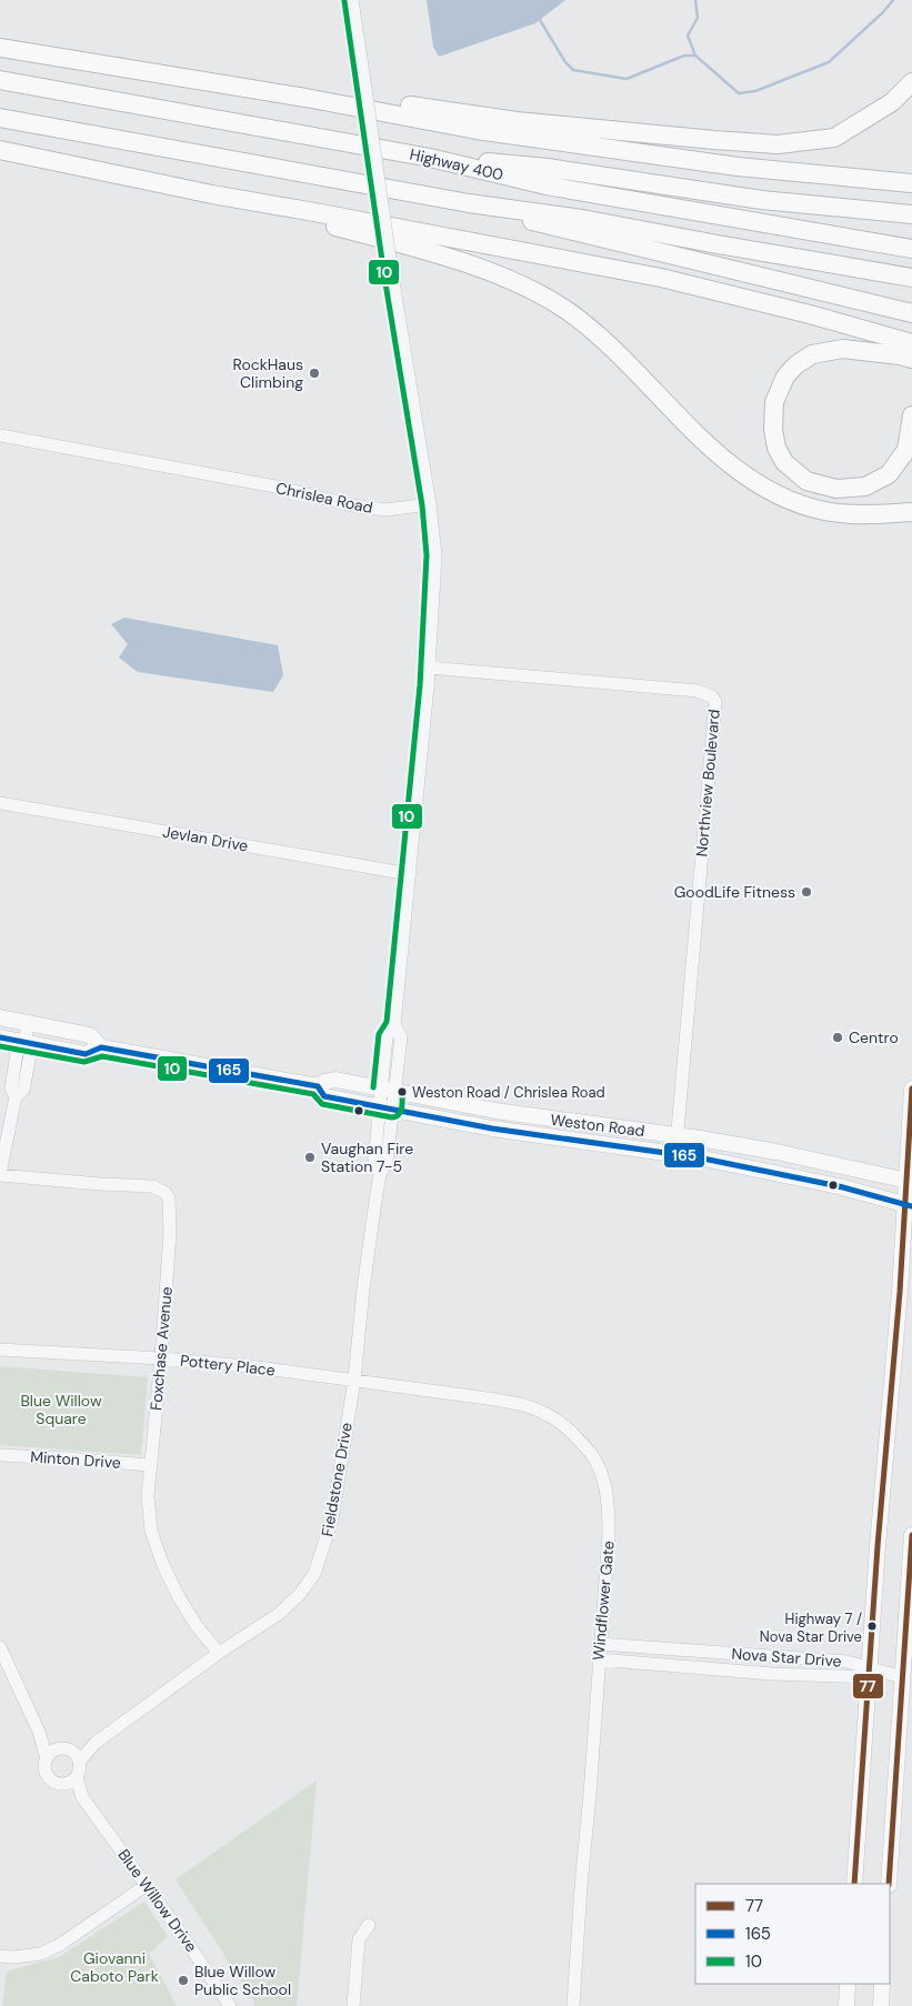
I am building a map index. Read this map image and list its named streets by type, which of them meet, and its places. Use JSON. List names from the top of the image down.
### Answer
{
  "streets": {
    "highway": ["Highway 400"],
    "main road": ["Weston Road"],
    "street": [
      "Chrislea Road",
      "Northview Boulevard",
      "Jevlan Drive",
      "Foxchase Avenue",
      "Pottery Place",
      "Minton Drive",
      "Fieldstone Drive",
      "Windflower Gate",
      "Nova Star Drive",
      "Blue Willow Drive"
    ]
  },
  "crossings": [
    ["Northview Boulevard", "Weston Road"],
    ["Weston Road", "Fieldstone Drive"],
    ["Foxchase Avenue", "Pottery Place"],
    ["Foxchase Avenue", "Minton Drive"],
    ["Foxchase Avenue", "Fieldstone Drive"],
    ["Pottery Place", "Fieldstone Drive"],
    ["Pottery Place", "Windflower Gate"],
    ["Fieldstone Drive", "Windflower Gate"],
    ["Fieldstone Drive", "Blue Willow Drive"],
    ["Windflower Gate", "Nova Star Drive"]
  ],
  "parks": ["Blue Willow Square", "Giovanni Caboto Park"],
  "places": [
    "RockHaus Climbing",
    "GoodLife Fitness",
    "Centro",
    "Weston Road / Chrislea Road",
    "Vaughan Fire Station 7-5",
    "Highway 7 / Nova Star Drive",
    "Blue Willow Public School"
  ],
  "lines": ["transit line 10", "transit line 165", "transit line 77"],
  "legend": ["77", "165", "10"]
}
